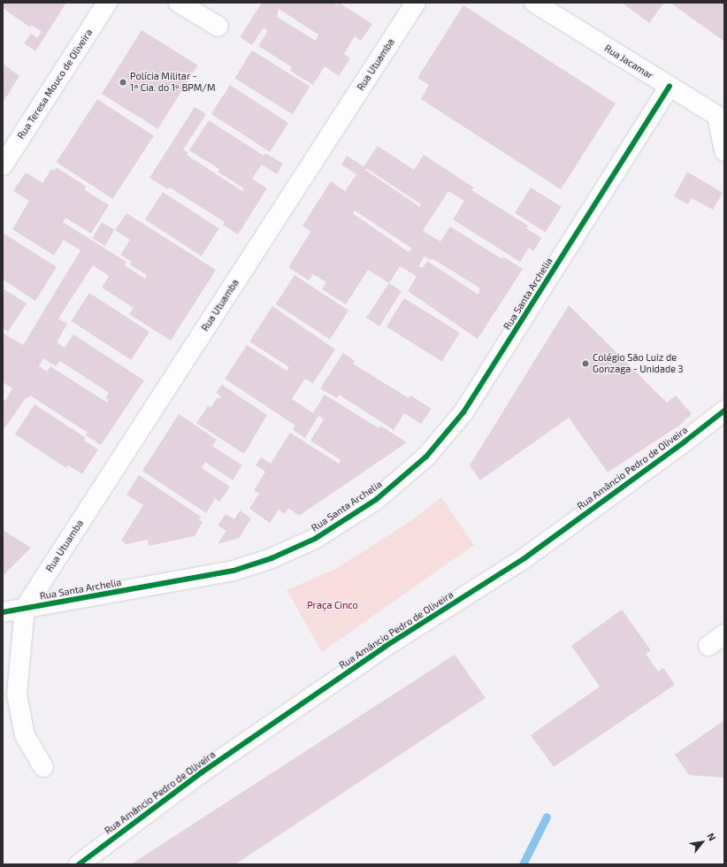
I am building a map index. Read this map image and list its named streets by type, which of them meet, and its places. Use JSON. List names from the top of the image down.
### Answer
{
  "streets": {
    "street": [
      "Rua Jacamar",
      "Rua Utuamba",
      "Rua Teresa Mouco de Oliveira",
      "Rua Santa Archelia",
      "Rua Amâncio Pedro de Oliveira"
    ]
  },
  "crossings": [
    ["Rua Jacamar", "Rua Santa Archelia"],
    ["Rua Utuamba", "Rua Santa Archelia"]
  ],
  "parks": ["Praça Cinco"],
  "places": ["Polícia Militar - 1ª Cia. do 1º BPM/M", "Colégio São Luiz de Gonzaga - Unidade 3"],
  "north": "top right"
}
